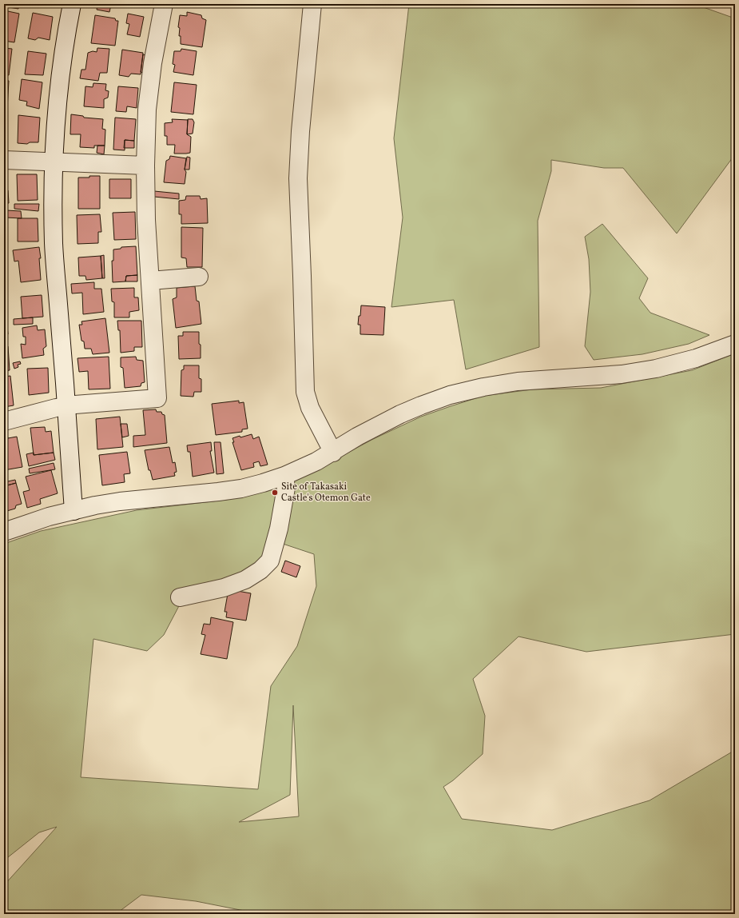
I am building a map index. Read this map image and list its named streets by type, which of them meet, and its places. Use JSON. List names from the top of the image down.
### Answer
{
  "places": ["Site of Takasaki Castle's Otemon Gate"]
}
